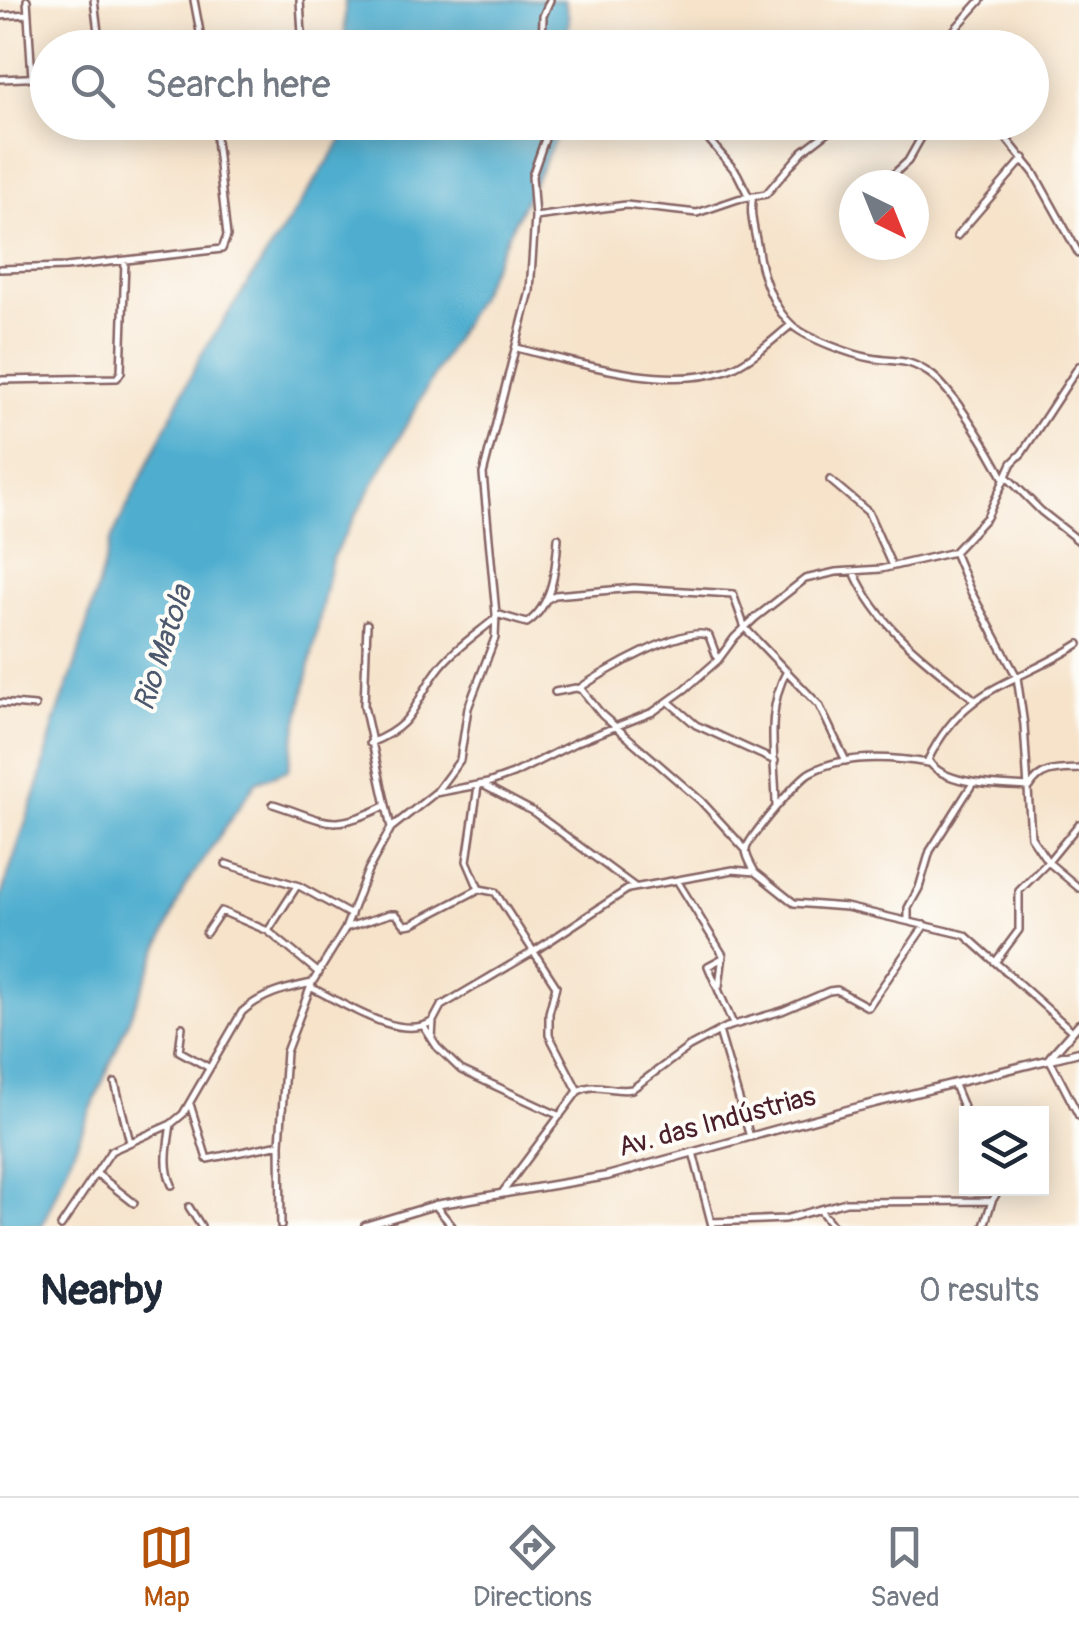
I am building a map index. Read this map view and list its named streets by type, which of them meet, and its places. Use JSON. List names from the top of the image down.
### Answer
{
  "streets": {
    "street": ["Av. das Indústrias"]
  },
  "water": ["Rio Matola"],
  "north": "bottom right",
  "page": {
    "search": "Search here",
    "heading": ["Nearby", "0 results"],
    "nav": ["Map", "Directions", "Saved"]
  }
}
